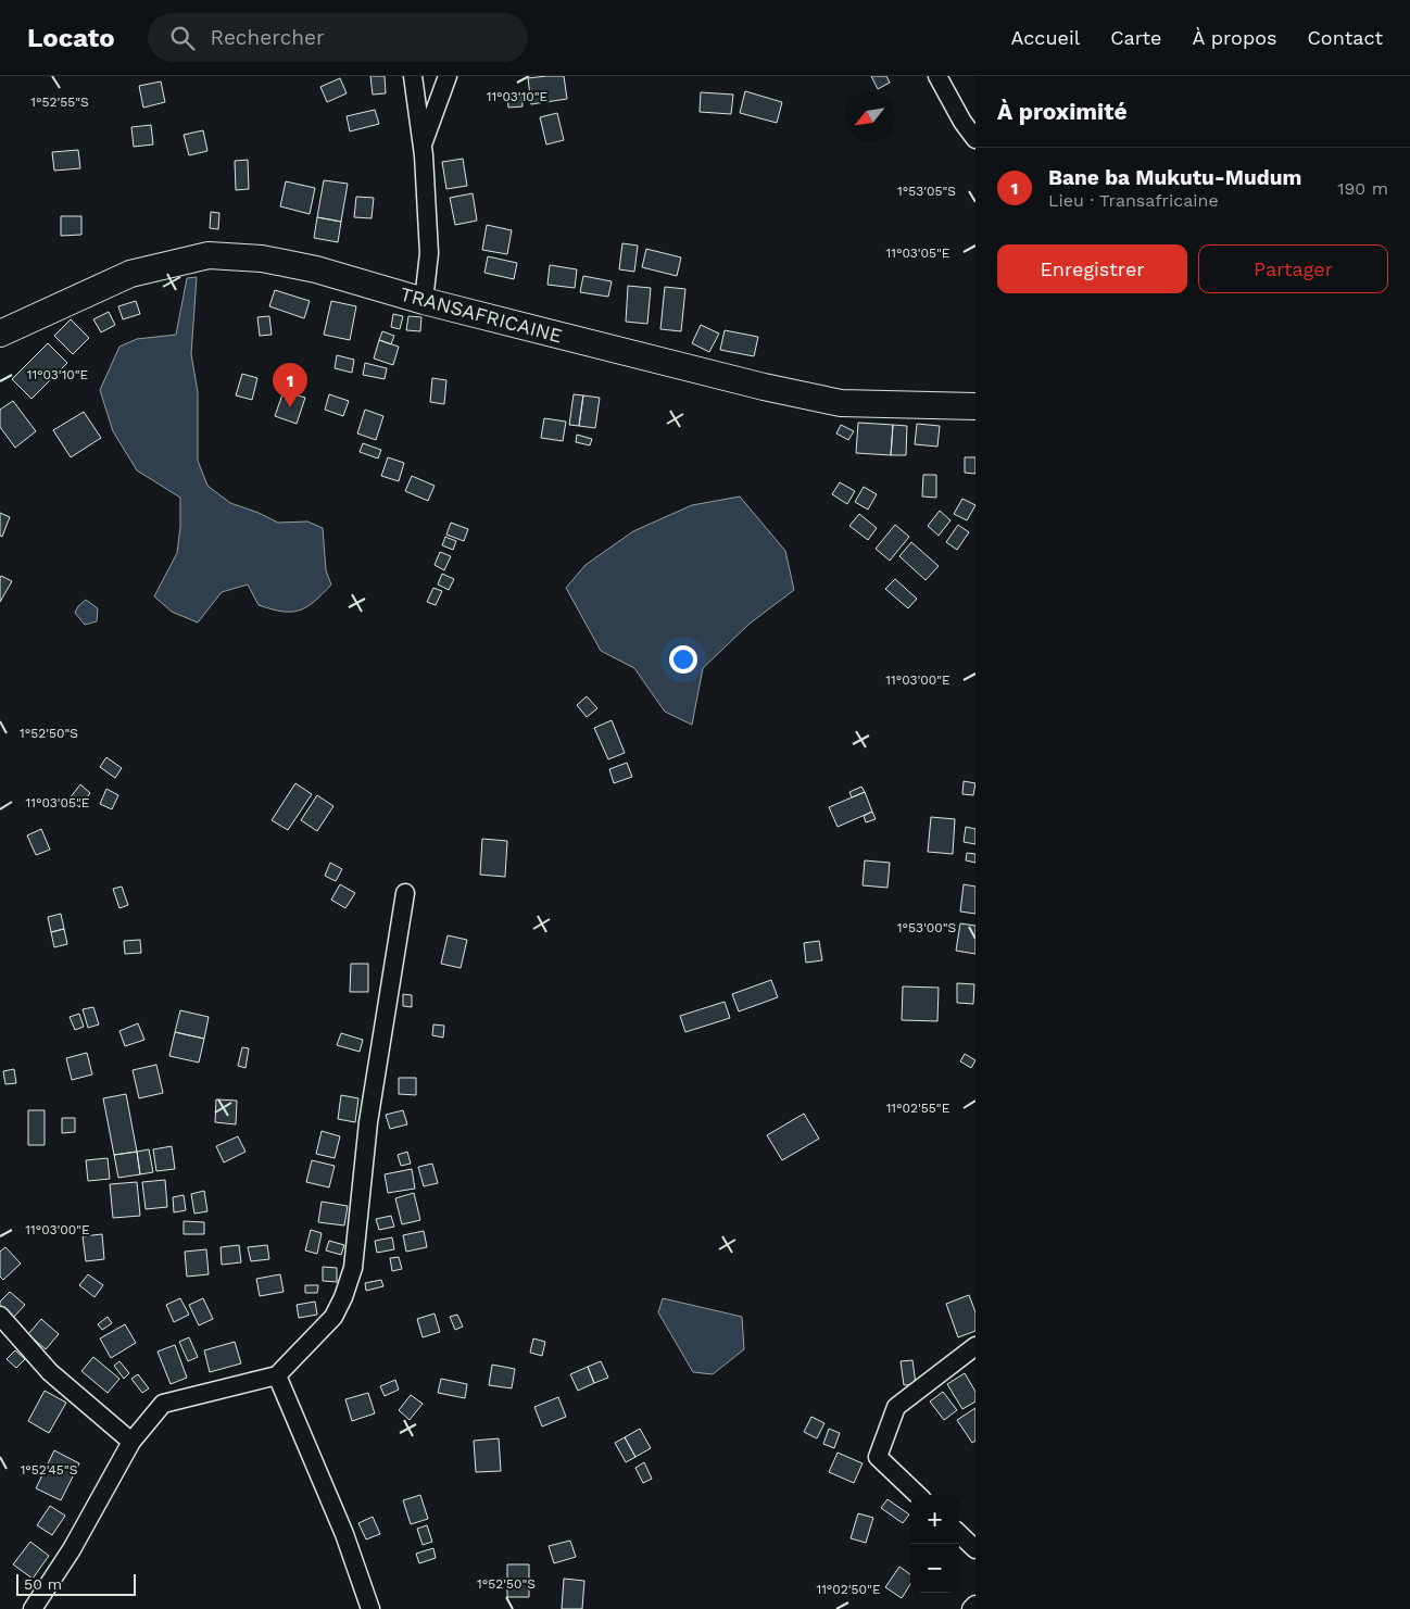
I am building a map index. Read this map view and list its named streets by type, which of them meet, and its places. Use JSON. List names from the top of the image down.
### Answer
{
  "streets": {
    "highway": ["TRANSAFRICAINE"]
  },
  "scale_bar": "50 m",
  "north": "bottom left",
  "page": {
    "header": "Locato",
    "search": "Rechercher",
    "nav": [
      "Accueil",
      "Carte",
      "À propos",
      "Contact"
    ],
    "heading": "À proximité",
    "list": [
      {
        "mark": "1",
        "name": "Bane ba Mukutu-Mudum",
        "note": "Lieu · Transafricaine",
        "value": "190 m"
      }
    ],
    "buttons": ["Enregistrer", "Partager"],
    "pins": "1",
    "map_buttons": ["+", "−"],
    "scale": "50 m"
  },
  "coordinates": [
    "11°03'10\"E",
    "1°52'55\"S",
    "1°53'05\"S",
    "11°03'05\"E",
    "11°03'00\"E",
    "1°52'50\"S",
    "1°53'00\"S",
    "11°02'55\"E",
    "1°52'45\"S",
    "11°02'50\"E"
  ]
}
